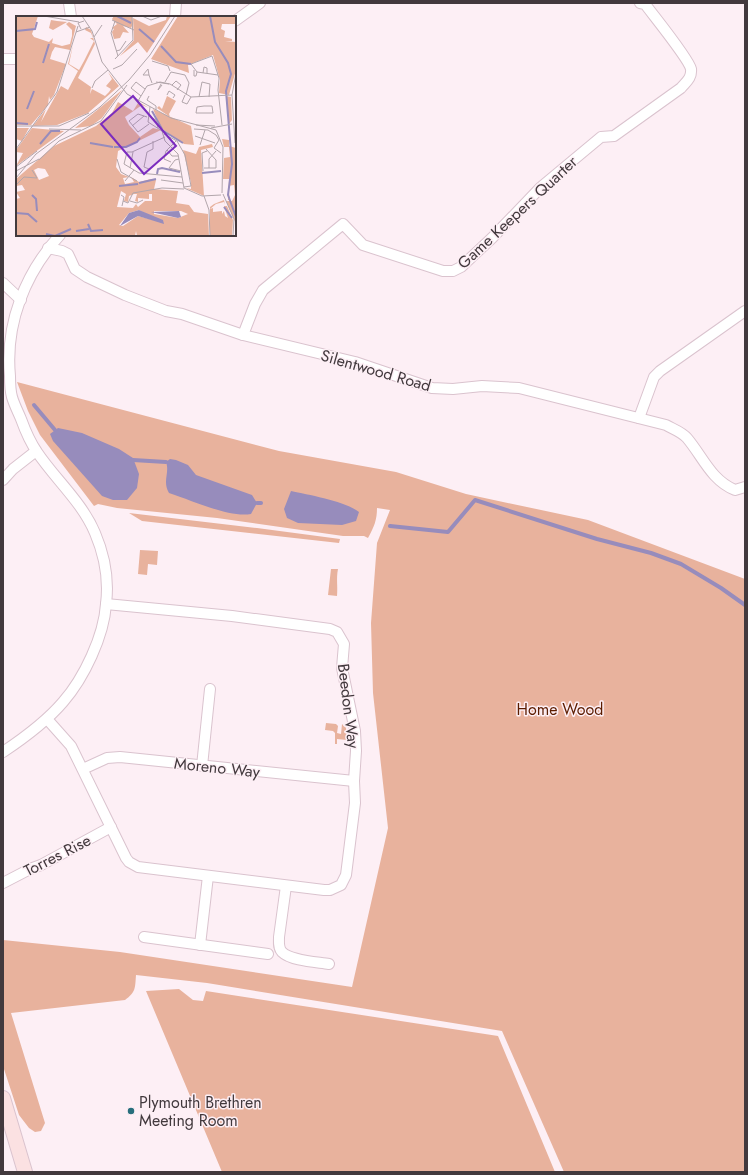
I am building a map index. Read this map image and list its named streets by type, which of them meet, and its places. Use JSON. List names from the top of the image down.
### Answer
{
  "streets": {
    "street": [
      "Game Keepers Quarter",
      "Silentwood Road",
      "Beedon Way",
      "Moreno Way",
      "Torres Rise"
    ]
  },
  "crossings": [
    ["Game Keepers Quarter", "Silentwood Road"],
    ["Beedon Way", "Moreno Way"],
    ["Beedon Way", "Torres Rise"]
  ],
  "parks": ["Home Wood"],
  "places": ["Plymouth Brethren Meeting Room"]
}
